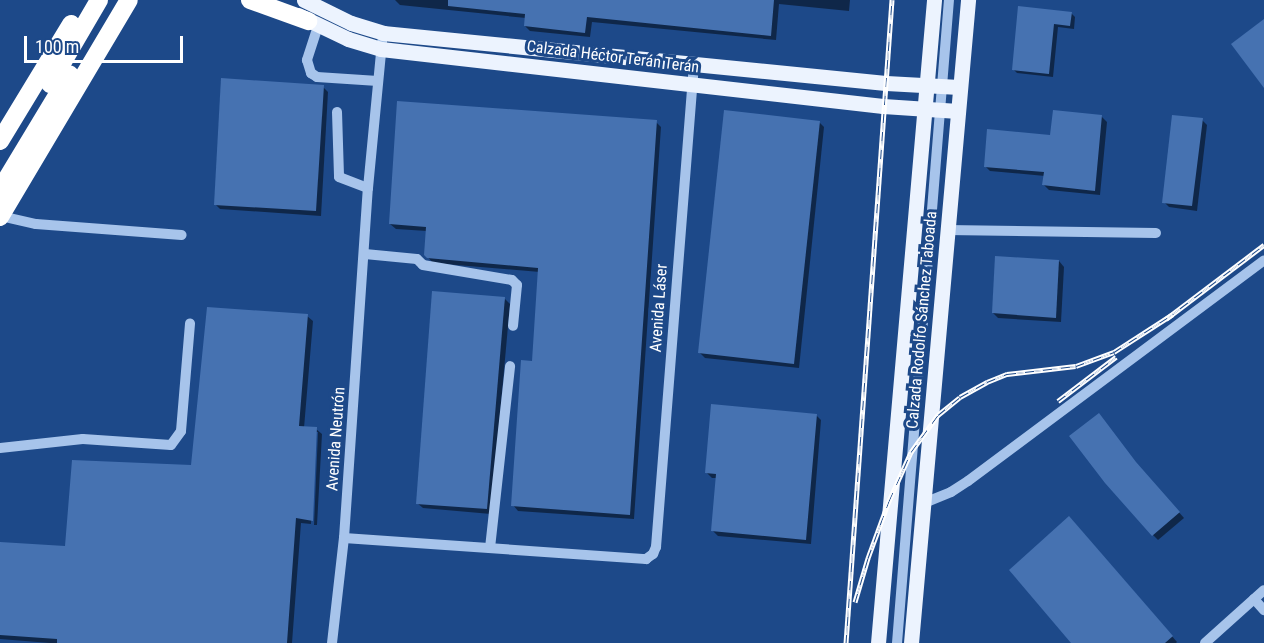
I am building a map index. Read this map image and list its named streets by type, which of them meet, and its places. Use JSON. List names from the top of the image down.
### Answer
{
  "streets": {
    "main road": ["Calzada Héctor Terán Terán", "Calzada Rodolfo Sánchez Taboada"],
    "street": ["Avenida Láser", "Avenida Neutrón"]
  },
  "crossings": [
    ["Calzada Héctor Terán Terán", "Avenida Láser"],
    ["Calzada Héctor Terán Terán", "Calzada Rodolfo Sánchez Taboada"],
    ["Calzada Héctor Terán Terán", "Avenida Neutrón"]
  ],
  "scale_bar": "100 m"
}
